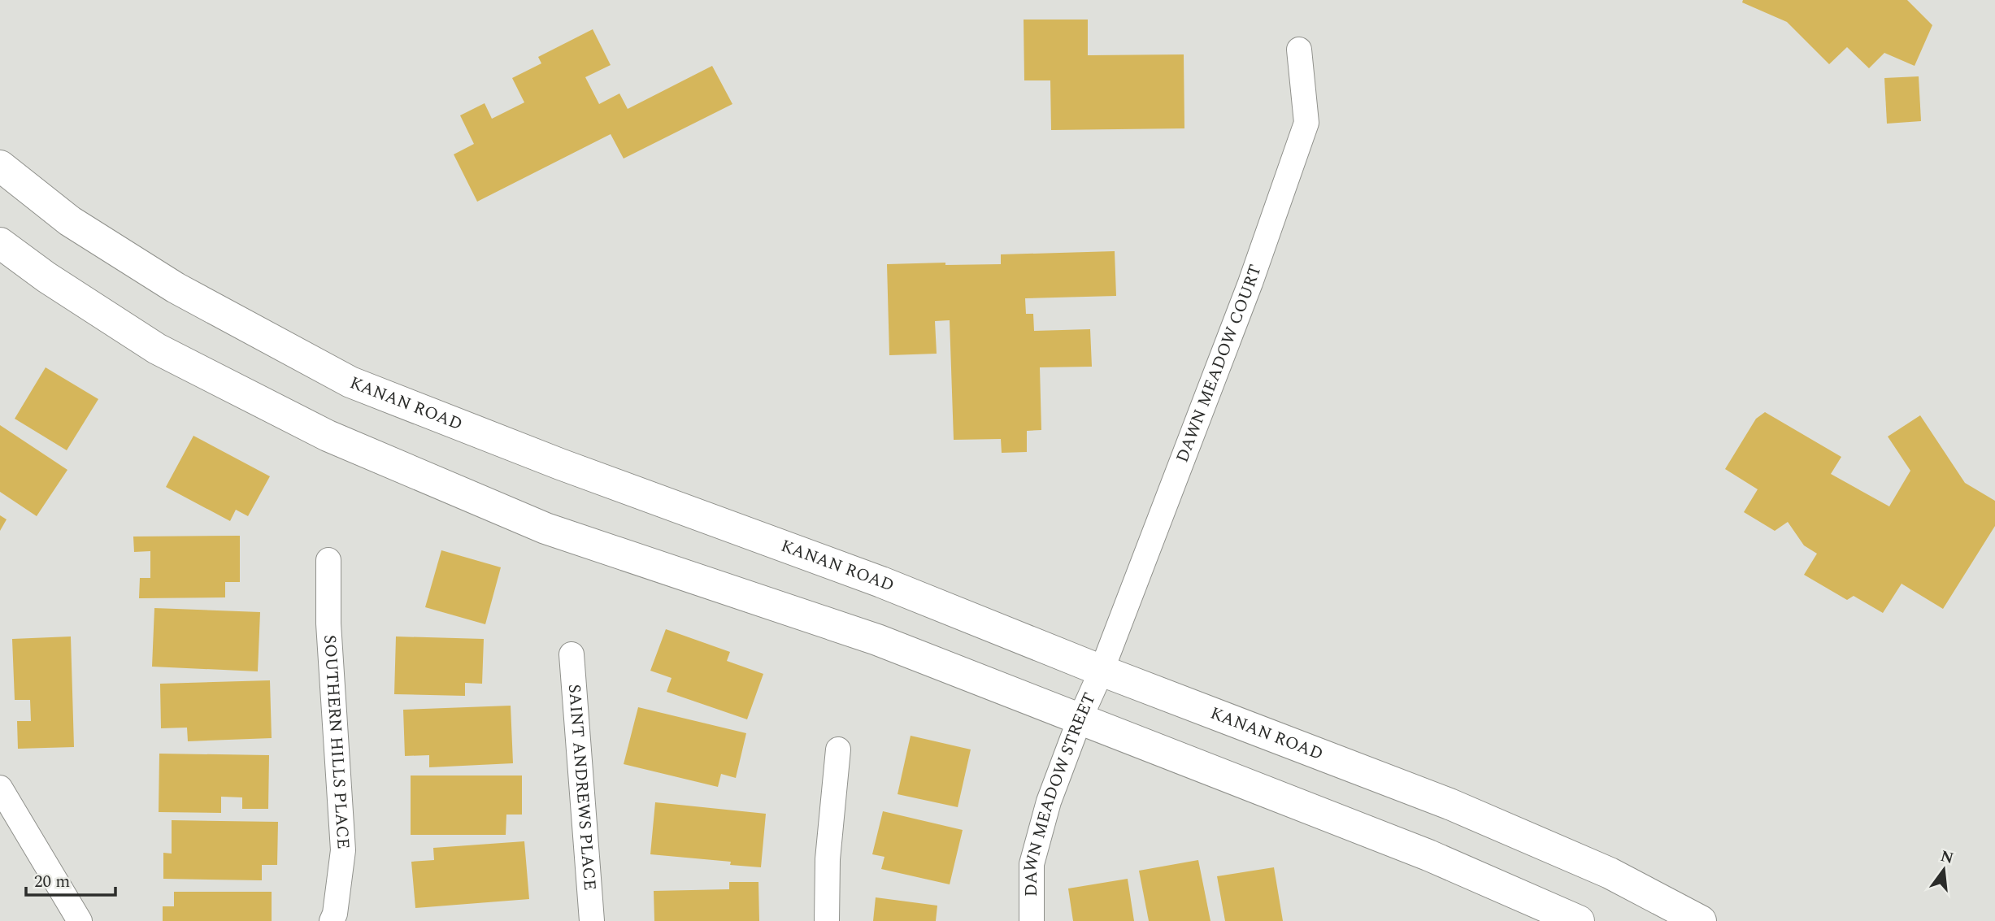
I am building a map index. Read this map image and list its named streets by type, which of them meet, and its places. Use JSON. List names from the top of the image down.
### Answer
{
  "streets": {
    "main road": ["KANAN ROAD"],
    "street": [
      "DAWN MEADOW COURT",
      "SOUTHERN HILLS PLACE",
      "SAINT ANDREWS PLACE",
      "DAWN MEADOW STREET"
    ]
  },
  "crossings": [
    ["DAWN MEADOW COURT", "KANAN ROAD"],
    ["DAWN MEADOW COURT", "DAWN MEADOW STREET"],
    ["KANAN ROAD", "DAWN MEADOW STREET"]
  ],
  "scale_bar": "20 m",
  "north": "top"
}
